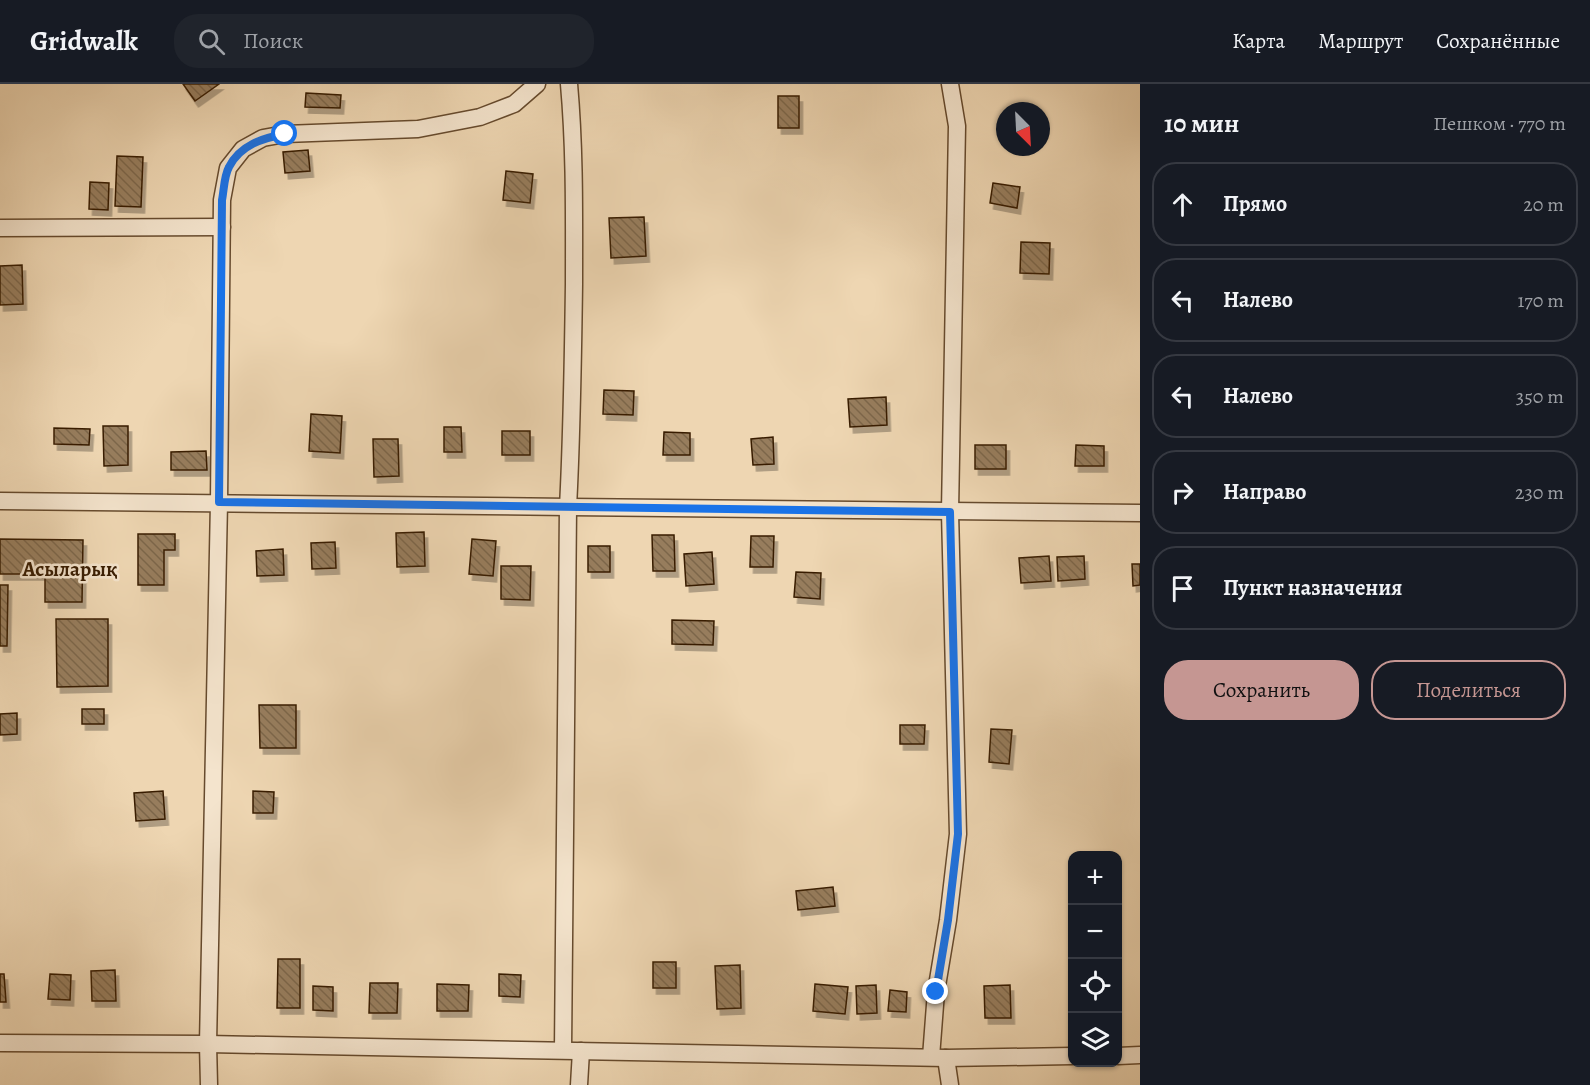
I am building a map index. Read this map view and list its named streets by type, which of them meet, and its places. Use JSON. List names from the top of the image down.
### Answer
{
  "districts": ["Асыларық"],
  "north": "bottom right",
  "page": {
    "header": "Gridwalk",
    "search": "Поиск",
    "nav": ["Карта", "Маршрут", "Сохранённые"],
    "heading": ["10 мин", "Пешком · 770 m"],
    "list": [
      ["Прямо", "20 m"],
      ["Налево", "170 m"],
      ["Налево", "350 m"],
      ["Направо", "230 m"],
      "Пункт назначения"
    ],
    "buttons": ["Сохранить", "Поделиться"],
    "map_buttons": ["+", "−"]
  }
}
